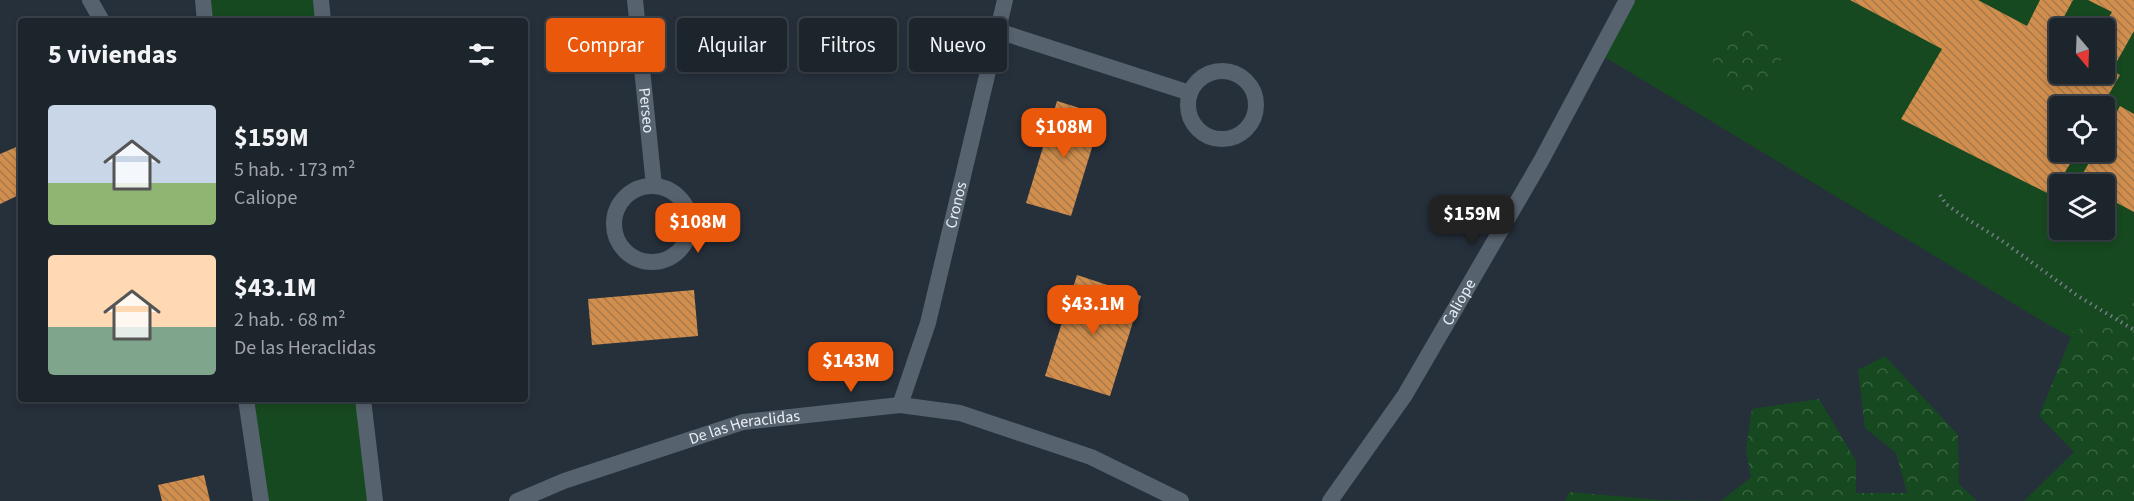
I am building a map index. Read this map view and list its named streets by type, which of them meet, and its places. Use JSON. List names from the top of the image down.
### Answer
{
  "streets": {
    "street": [
      "Perseo",
      "Cronos",
      "Caliope",
      "De las Heraclidas"
    ]
  },
  "crossings": [
    ["Cronos", "De las Heraclidas"]
  ],
  "north": "bottom",
  "page": {
    "chip": [
      "Comprar",
      "Alquilar",
      "Filtros",
      "Nuevo"
    ],
    "heading": "5 viviendas",
    "list": [
      {
        "name": "$159M",
        "note": "5 hab. · 173 m² · Caliope"
      },
      {
        "name": "$43.1M",
        "note": "2 hab. · 68 m² · De las Heraclidas"
      }
    ],
    "price": [
      "$108M",
      "$159M",
      "$108M",
      "$43.1M",
      "$143M"
    ]
  }
}
